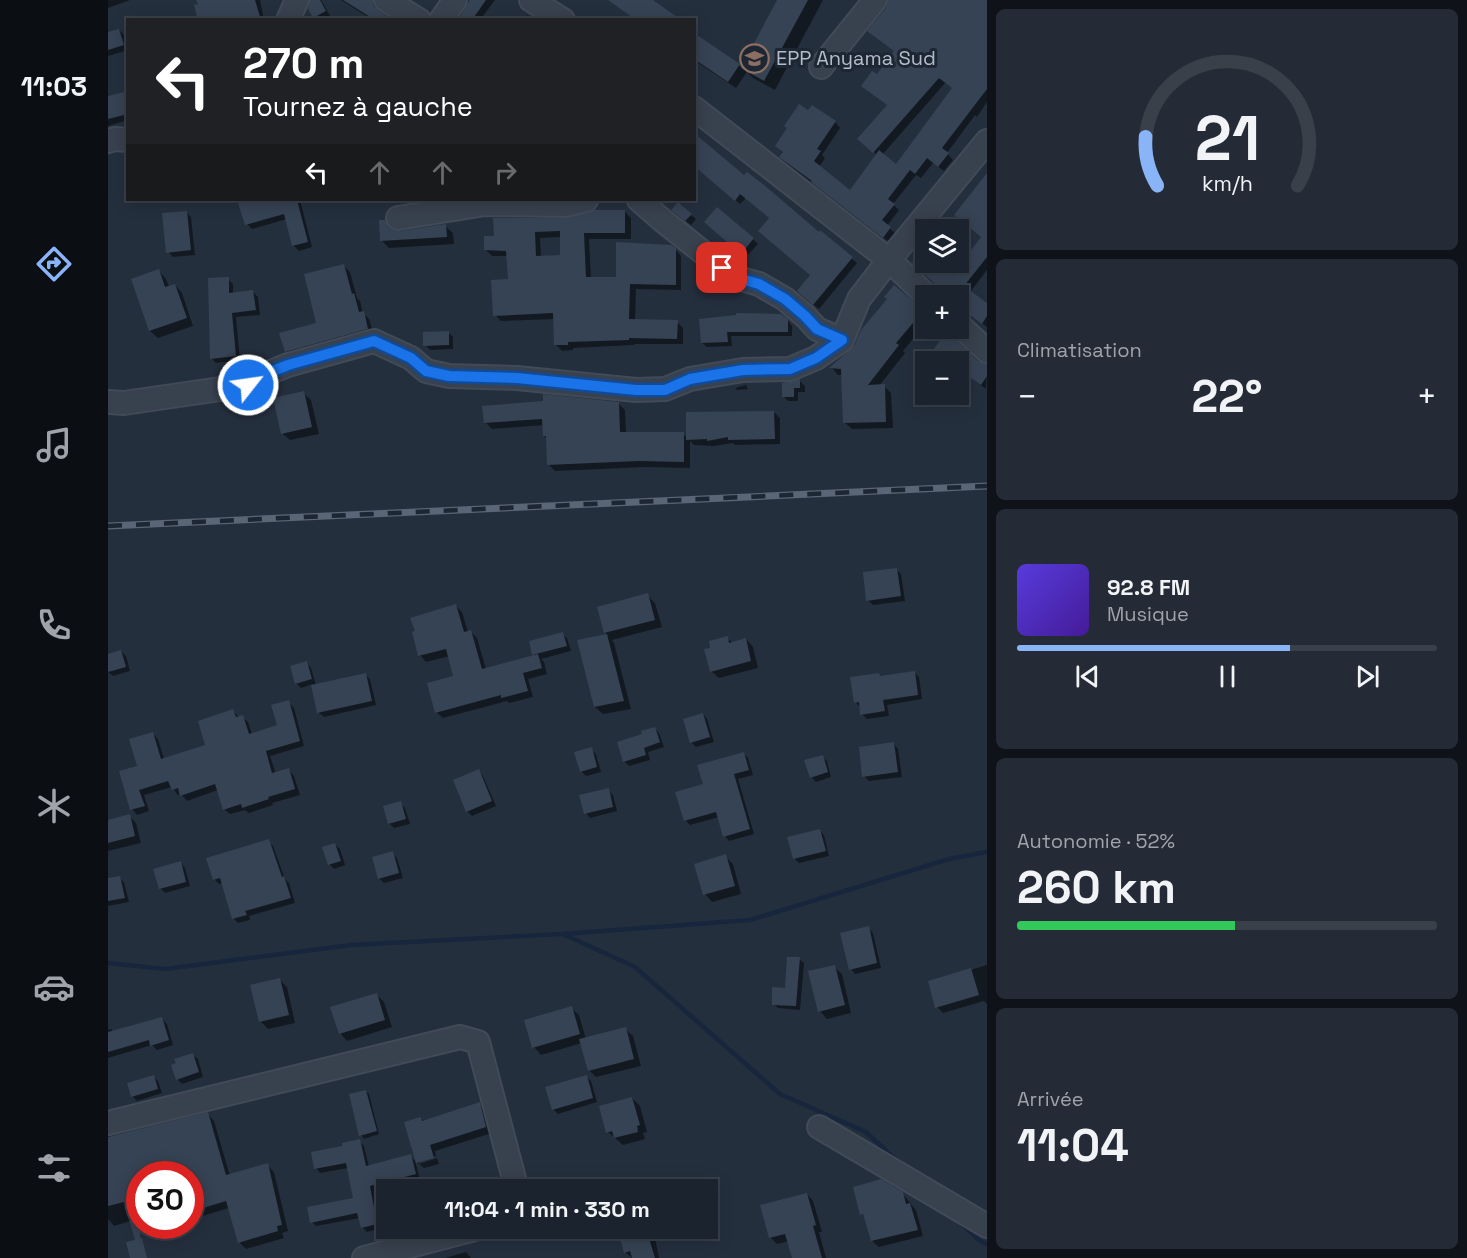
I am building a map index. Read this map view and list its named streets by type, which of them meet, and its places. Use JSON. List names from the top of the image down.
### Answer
{
  "places": {
    "school or university": ["EPP Anyama Sud"]
  },
  "page": {
    "tabs": "11:03",
    "turn": ["270 m", "Tournez à gauche"],
    "map_buttons": ["+", "−"],
    "tile": [
      "Climatisation",
      ["Autonomie · 52%", "260 km"],
      ["Arrivée", "11:04"]
    ],
    "heat": ["−", "22°", "+"],
    "song": ["92.8 FM", "Musique"],
    "limit": "30",
    "trip": "11:04 · 1 min · 330 m",
    "gauge": ["21", "km/h"]
  }
}
